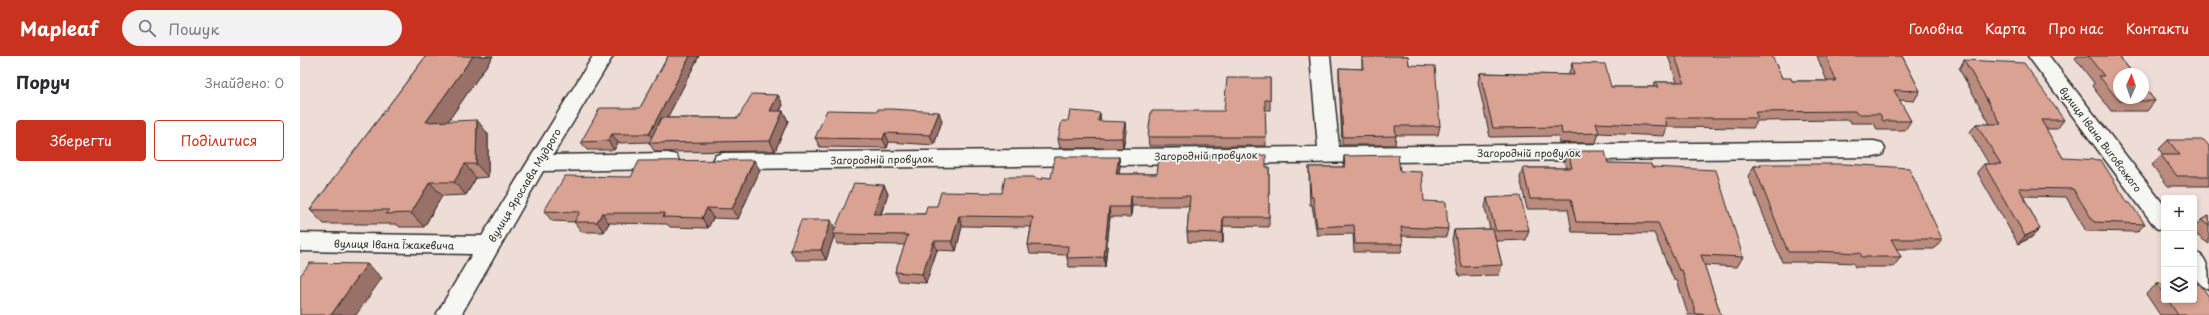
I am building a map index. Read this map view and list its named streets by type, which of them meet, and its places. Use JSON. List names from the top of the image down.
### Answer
{
  "streets": {
    "street": [
      "вулиця Івана Виговського",
      "Загородній провулок",
      "вулиця Ярослава Мудрого",
      "вулиця Івана Їжакевича"
    ]
  },
  "crossings": [
    ["Загородній провулок", "вулиця Ярослава Мудрого"],
    ["вулиця Ярослава Мудрого", "вулиця Івана Їжакевича"]
  ],
  "north": "top",
  "page": {
    "header": "Mapleaf",
    "search": "Пошук",
    "nav": [
      "Головна",
      "Карта",
      "Про нас",
      "Контакти"
    ],
    "heading": ["Поруч", "Знайдено: 0"],
    "buttons": ["Зберегти", "Поділитися"],
    "map_buttons": ["+", "−"]
  }
}
